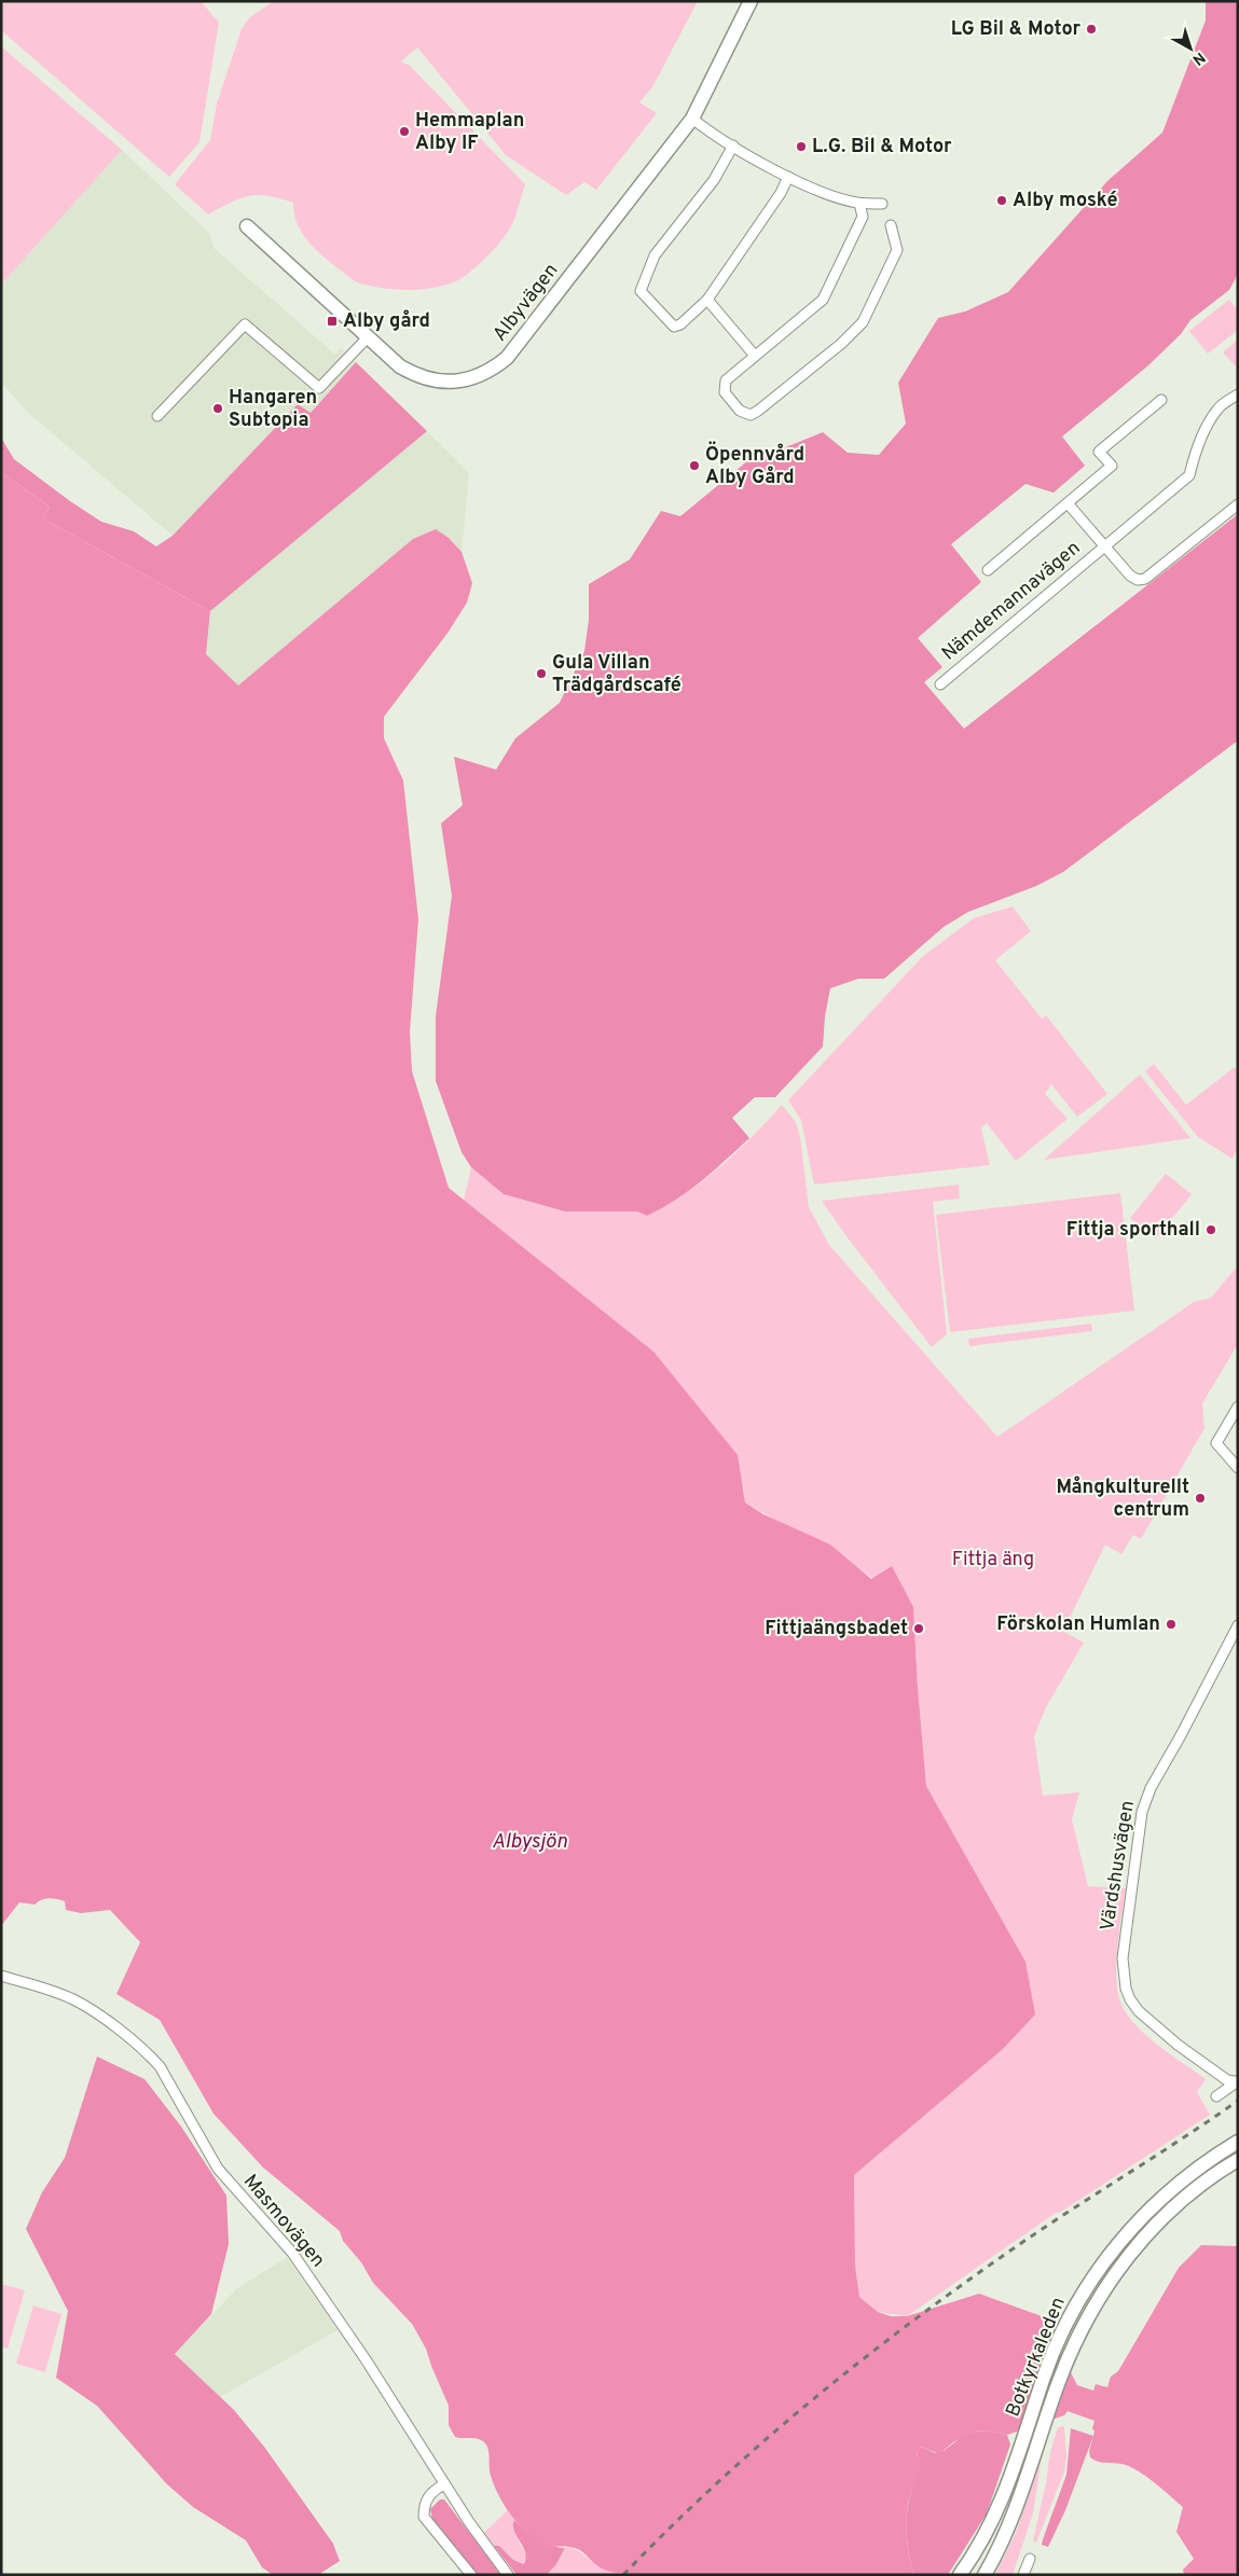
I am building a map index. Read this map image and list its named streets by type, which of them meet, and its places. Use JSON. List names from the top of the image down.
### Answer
{
  "streets": {
    "main road": ["Albyvägen", "Botkyrkaleden"],
    "street": ["Nämdemannavägen", "Värdshusvägen", "Masmovägen"]
  },
  "water": ["Albysjön"],
  "parks": ["Fittja äng"],
  "places": {
    "other": [
      "LG Bil & Motor",
      "Hemmaplan Alby IF",
      "L.G. Bil & Motor",
      "Alby moské",
      "Hangaren Subtopia",
      "Öpennvård Alby Gård",
      "Gula Villan Trädgårdscafé",
      "Fittja sporthall",
      "Mångkulturellt centrum",
      "Förskolan Humlan",
      "Fittjaängsbadet"
    ],
    "transit": ["Alby gård"]
  },
  "north": "bottom right"
}
